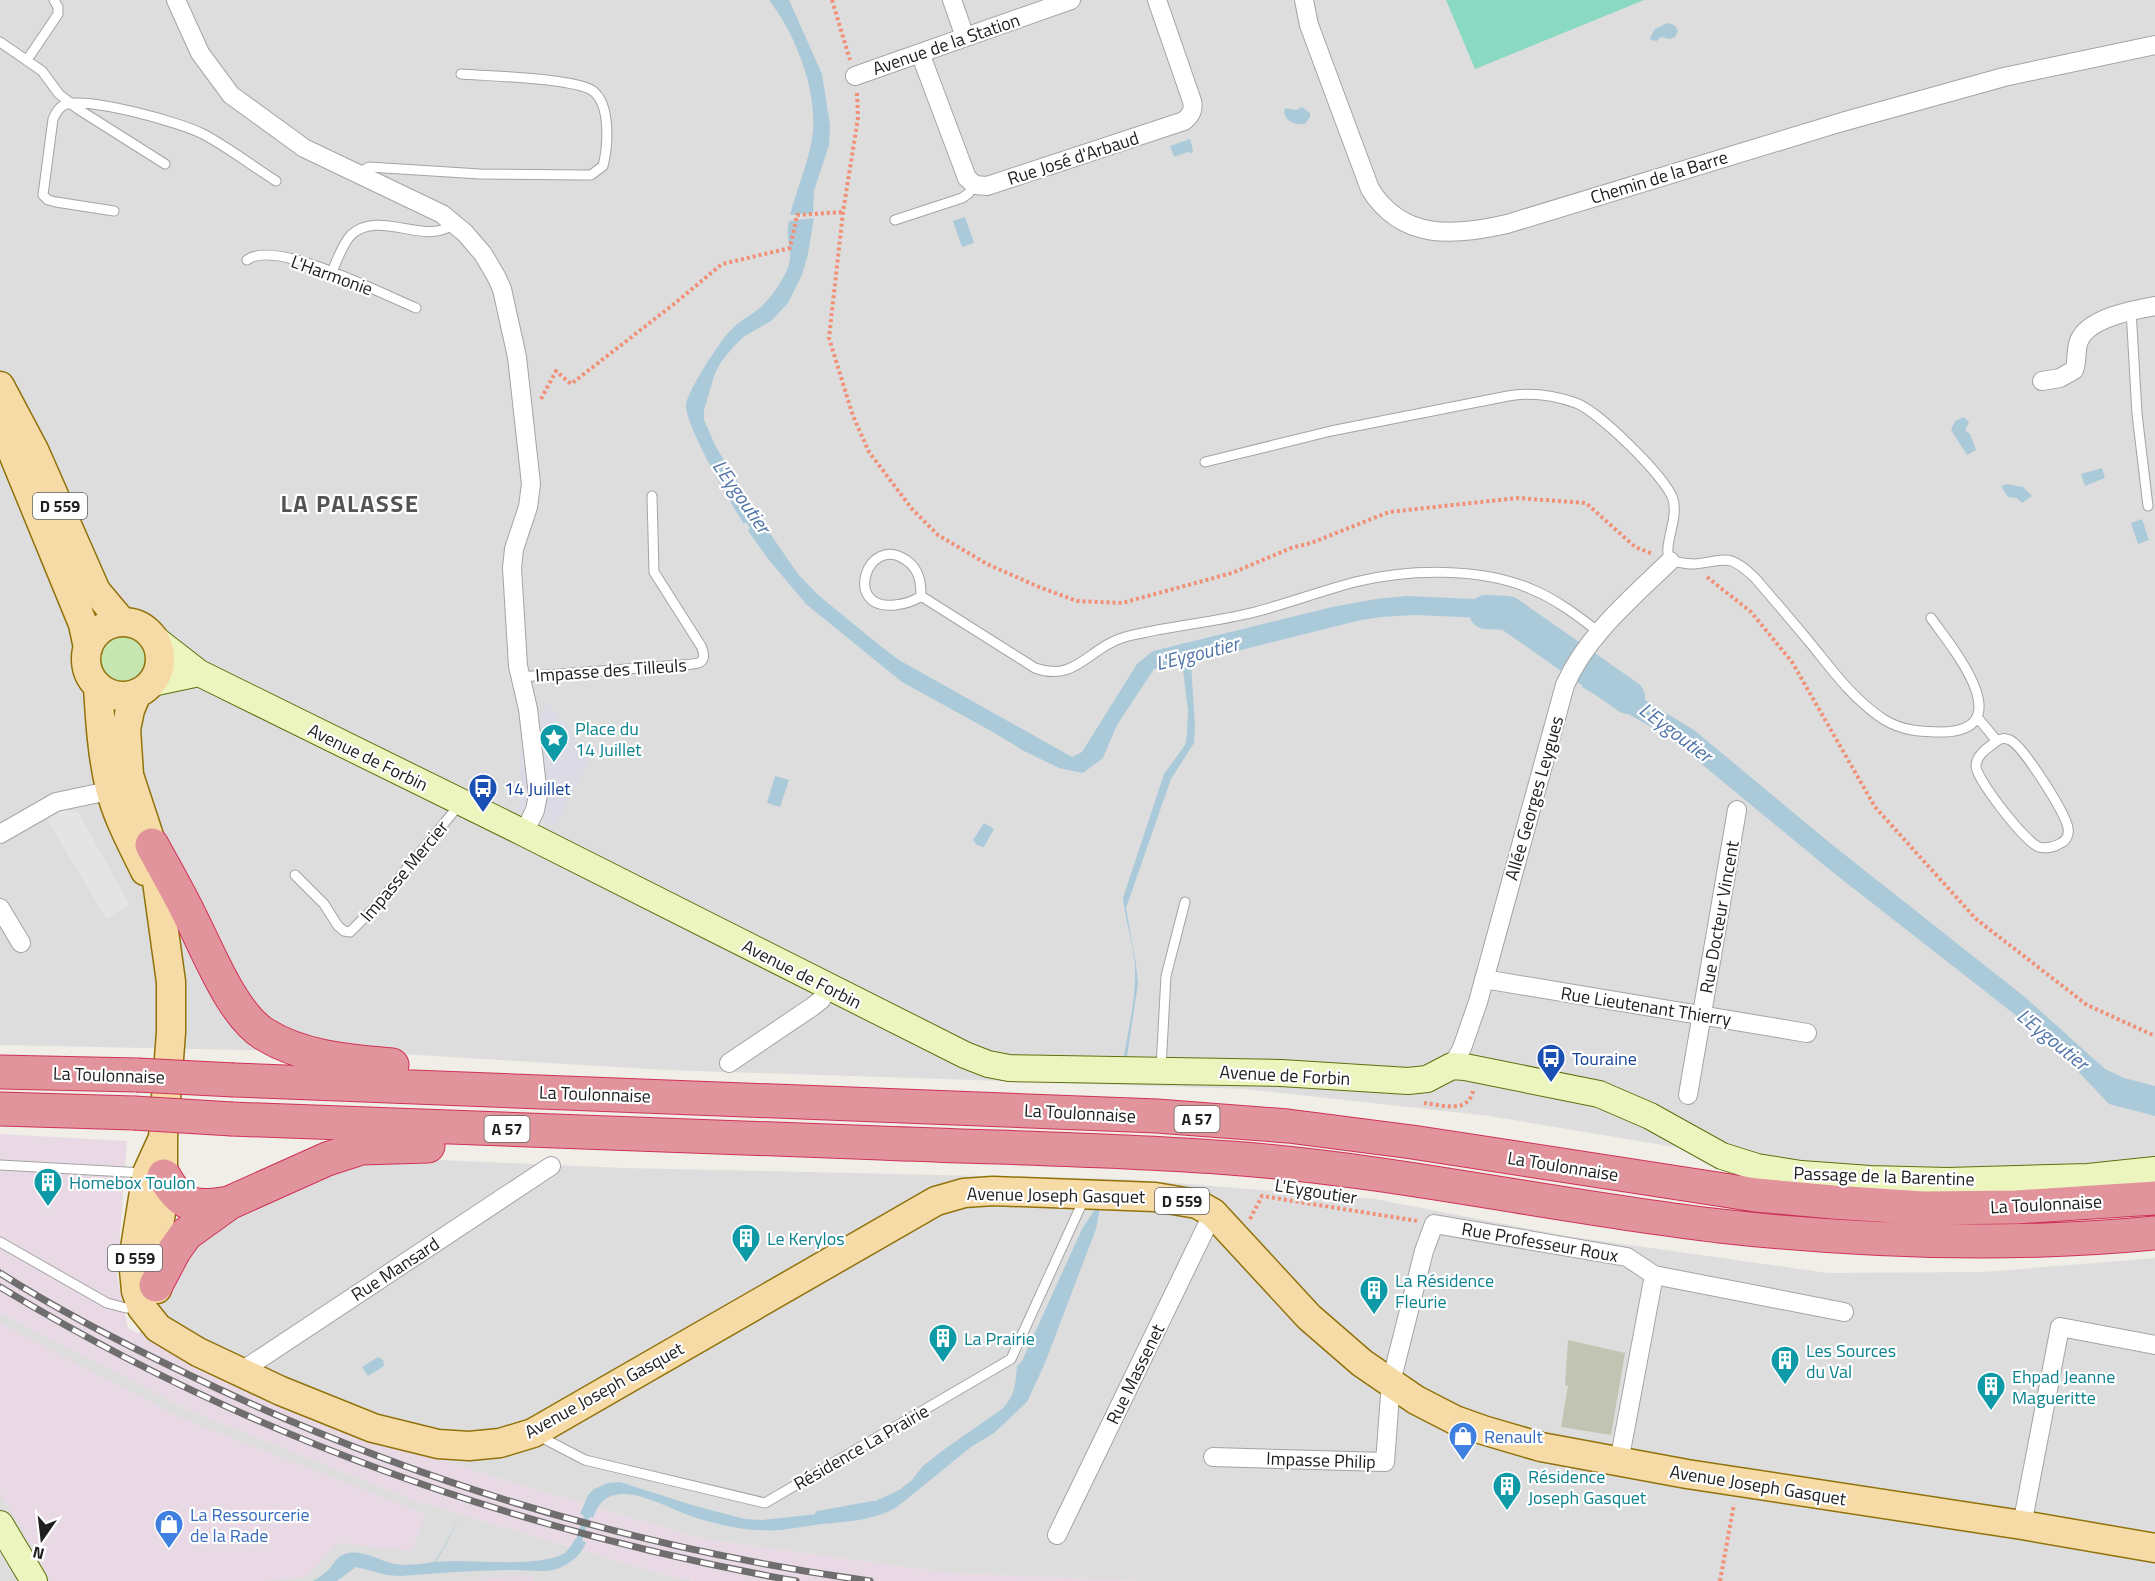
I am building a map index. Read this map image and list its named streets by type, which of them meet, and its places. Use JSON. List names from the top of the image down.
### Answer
{
  "streets": {
    "highway": ["La Toulonnaise", "A 57"],
    "main road": ["D 559", "Avenue Joseph Gasquet"],
    "street": [
      "Avenue de la Station",
      "Rue José d'Arbaud",
      "Chemin de la Barre",
      "Avenue de Forbin",
      "Allée Georges Leygues",
      "Rue Docteur Vincent",
      "Rue Lieutenant Thierry",
      "Passage de la Barentine",
      "Rue Professeur Roux",
      "Rue Mansard",
      "Rue Massenet",
      "Impasse Philip"
    ],
    "lane": [
      "L'Harmonie",
      "Impasse des Tilleuls",
      "Impasse Mercier",
      "Résidence La Prairie"
    ],
    "path": ["L'Eygoutier"]
  },
  "crossings": [
    ["D 559", "Avenue de Forbin"],
    ["D 559", "Avenue Joseph Gasquet"],
    ["Avenue de Forbin", "Allée Georges Leygues"],
    ["Avenue de Forbin", "Impasse Mercier"],
    ["Avenue de Forbin", "Passage de la Barentine"],
    ["Avenue de Forbin", "Avenue Joseph Gasquet"],
    ["Allée Georges Leygues", "Rue Lieutenant Thierry"],
    ["Allée Georges Leygues", "Passage de la Barentine"],
    ["Rue Docteur Vincent", "Rue Lieutenant Thierry"],
    ["L'Eygoutier", "Rue Professeur Roux"],
    ["Avenue Joseph Gasquet", "Rue Mansard"],
    ["Avenue Joseph Gasquet", "Rue Massenet"],
    ["Avenue Joseph Gasquet", "Résidence La Prairie"],
    ["Avenue Joseph Gasquet", "Impasse Philip"]
  ],
  "districts": ["LA PALASSE"],
  "water": ["L'Eygoutier"],
  "places": {
    "place": ["Place du 14 Juillet"],
    "bus stop": ["14 Juillet", "Touraine"],
    "building": [
      "Homebox Toulon",
      "Le Kerylos",
      "La Résidence Fleurie",
      "La Prairie",
      "Les Sources du Val",
      "Ehpad Jeanne Magueritte",
      "Résidence Joseph Gasquet"
    ],
    "shop": ["Renault", "La Ressourcerie de la Rade"]
  },
  "north": "bottom"
}
